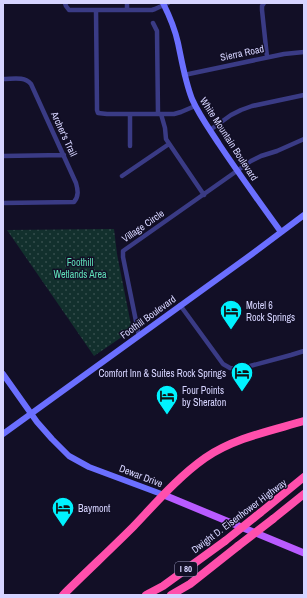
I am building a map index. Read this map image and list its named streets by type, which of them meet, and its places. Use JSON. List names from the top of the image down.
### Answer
{
  "streets": {
    "highway": ["Dwight D. Eisenhower Highway", "I 80"],
    "main road": ["White Mountain Boulevard", "Foothill Boulevard", "Dewar Drive"],
    "street": ["Sierra Road", "Archer's Trail", "Village Circle"]
  },
  "crossings": [
    ["Sierra Road", "White Mountain Boulevard"],
    ["White Mountain Boulevard", "Foothill Boulevard"],
    ["Village Circle", "Foothill Boulevard"],
    ["Foothill Boulevard", "Dewar Drive"]
  ],
  "parks": ["Foothill Wetlands Area"],
  "places": {
    "hotel": [
      "Motel 6 Rock Springs",
      "Comfort Inn & Suites Rock Springs",
      "Four Points by Sheraton",
      "Baymont"
    ]
  }
}
